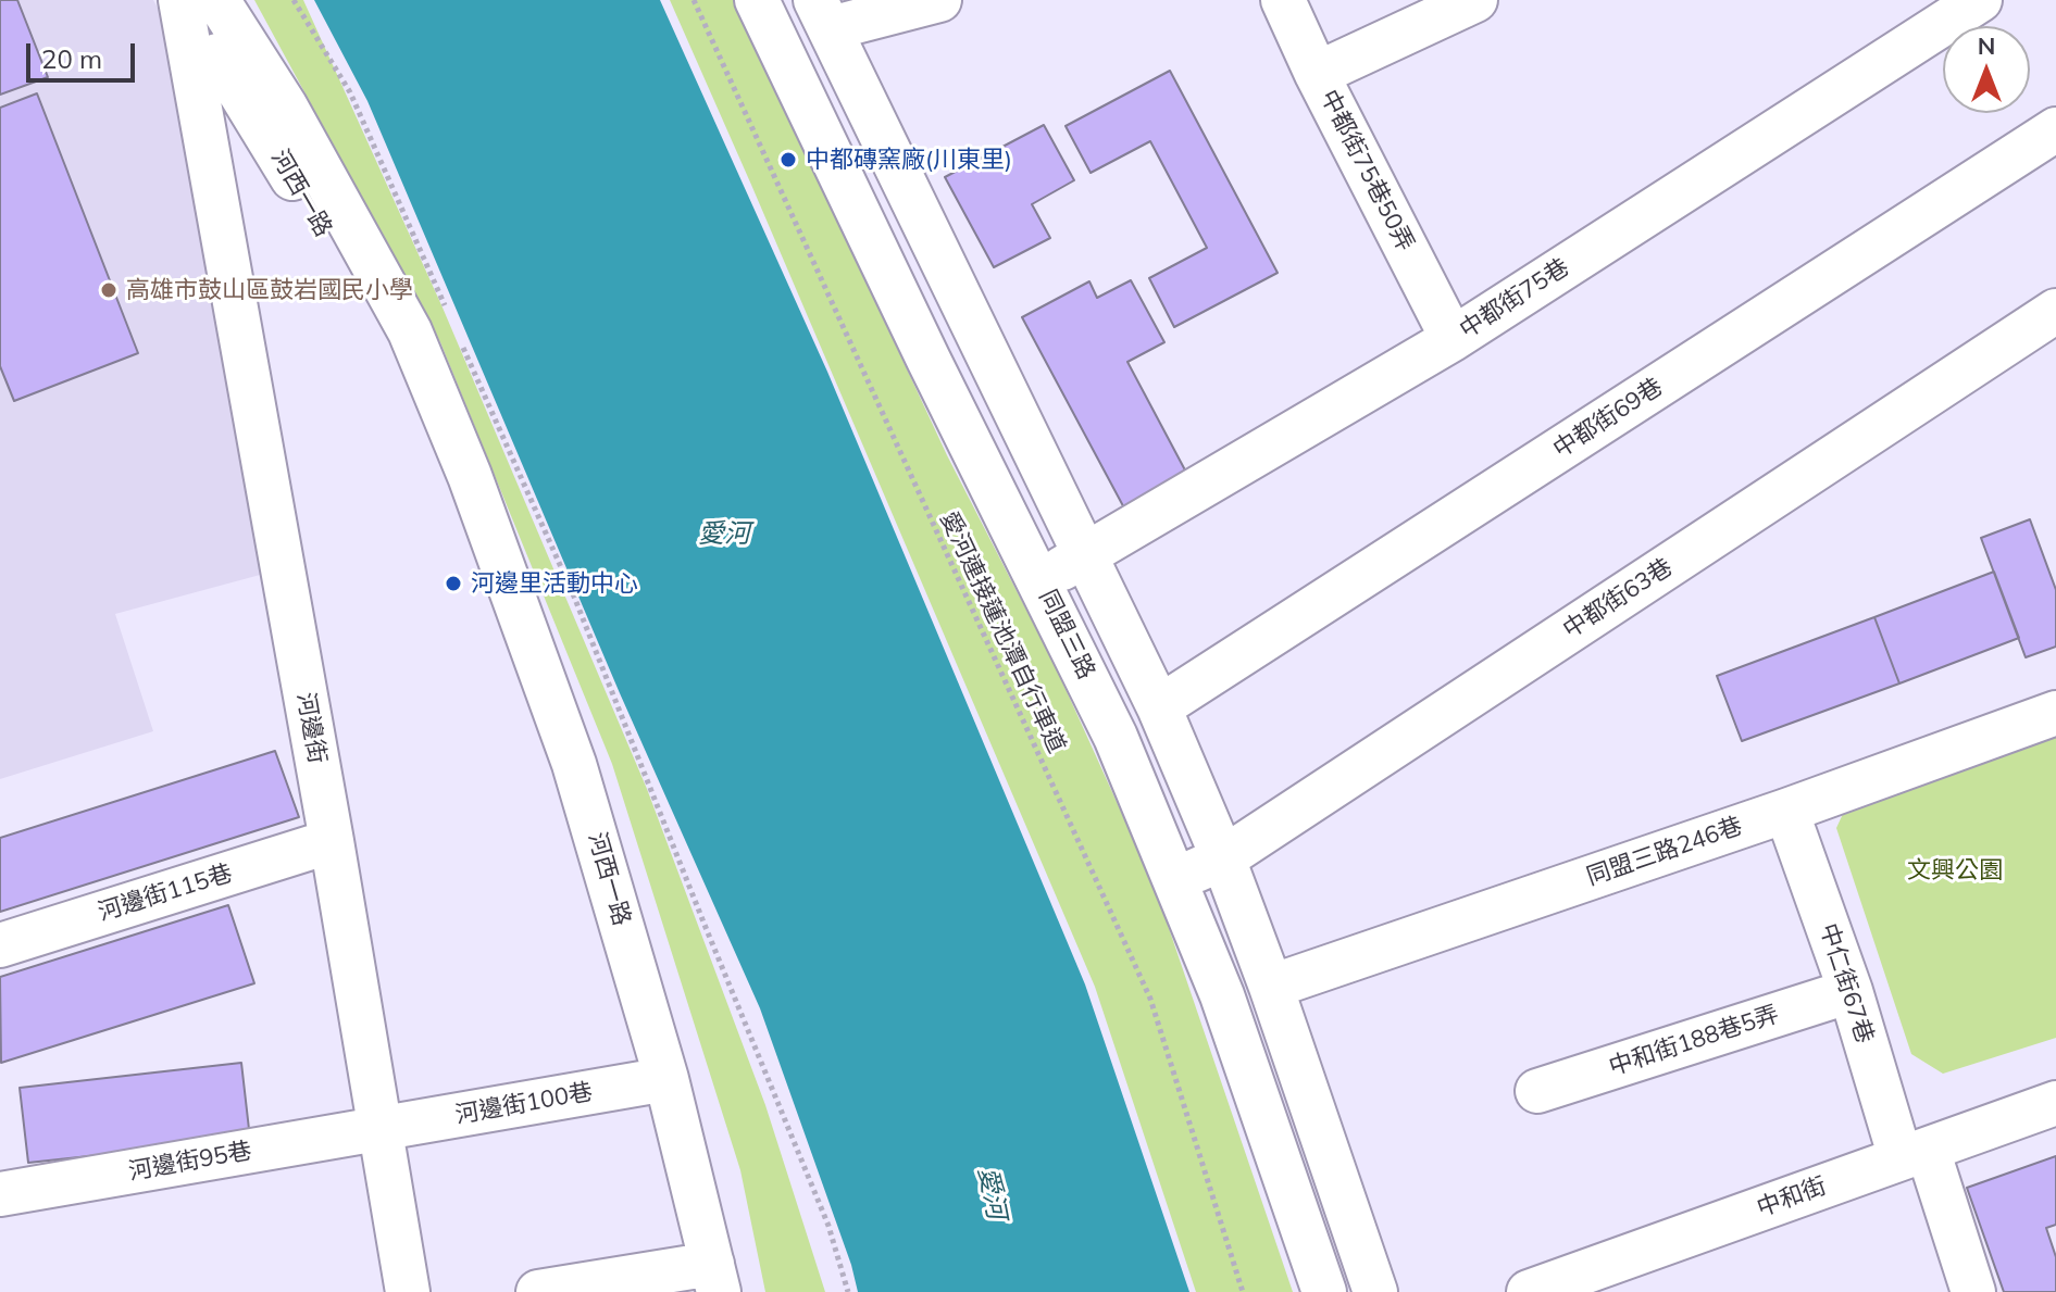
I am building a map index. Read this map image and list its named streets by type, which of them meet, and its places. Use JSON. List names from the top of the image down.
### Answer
{
  "streets": {
    "street": [
      "中都街75巷50弄",
      "河西一路",
      "中都街75巷",
      "中都街69巷",
      "中都街63巷",
      "同盟三路",
      "河邊街",
      "同盟三路246巷",
      "河邊街115巷",
      "中仁街67巷",
      "中和街188巷5弄",
      "河邊街100巷",
      "河邊街95巷",
      "中和街"
    ],
    "path": ["愛河連接蓮池潭自行車道"]
  },
  "crossings": [
    ["中都街75巷50弄", "中都街75巷"],
    ["河西一路", "河邊街"],
    ["河西一路", "河邊街100巷"],
    ["中都街75巷", "同盟三路"],
    ["中都街63巷", "同盟三路"],
    ["河邊街", "河邊街115巷"],
    ["河邊街", "河邊街100巷"],
    ["河邊街", "河邊街95巷"],
    ["同盟三路246巷", "中仁街67巷"],
    ["中仁街67巷", "中和街188巷5弄"],
    ["中仁街67巷", "中和街"],
    ["河邊街100巷", "河邊街95巷"]
  ],
  "water": ["愛河"],
  "parks": ["文興公園"],
  "places": ["中都磚窯廠(川東里)", "高雄市鼓山區鼓岩國民小學", "河邊里活動中心"],
  "scale_bar": "20 m",
  "north": "top"
}
